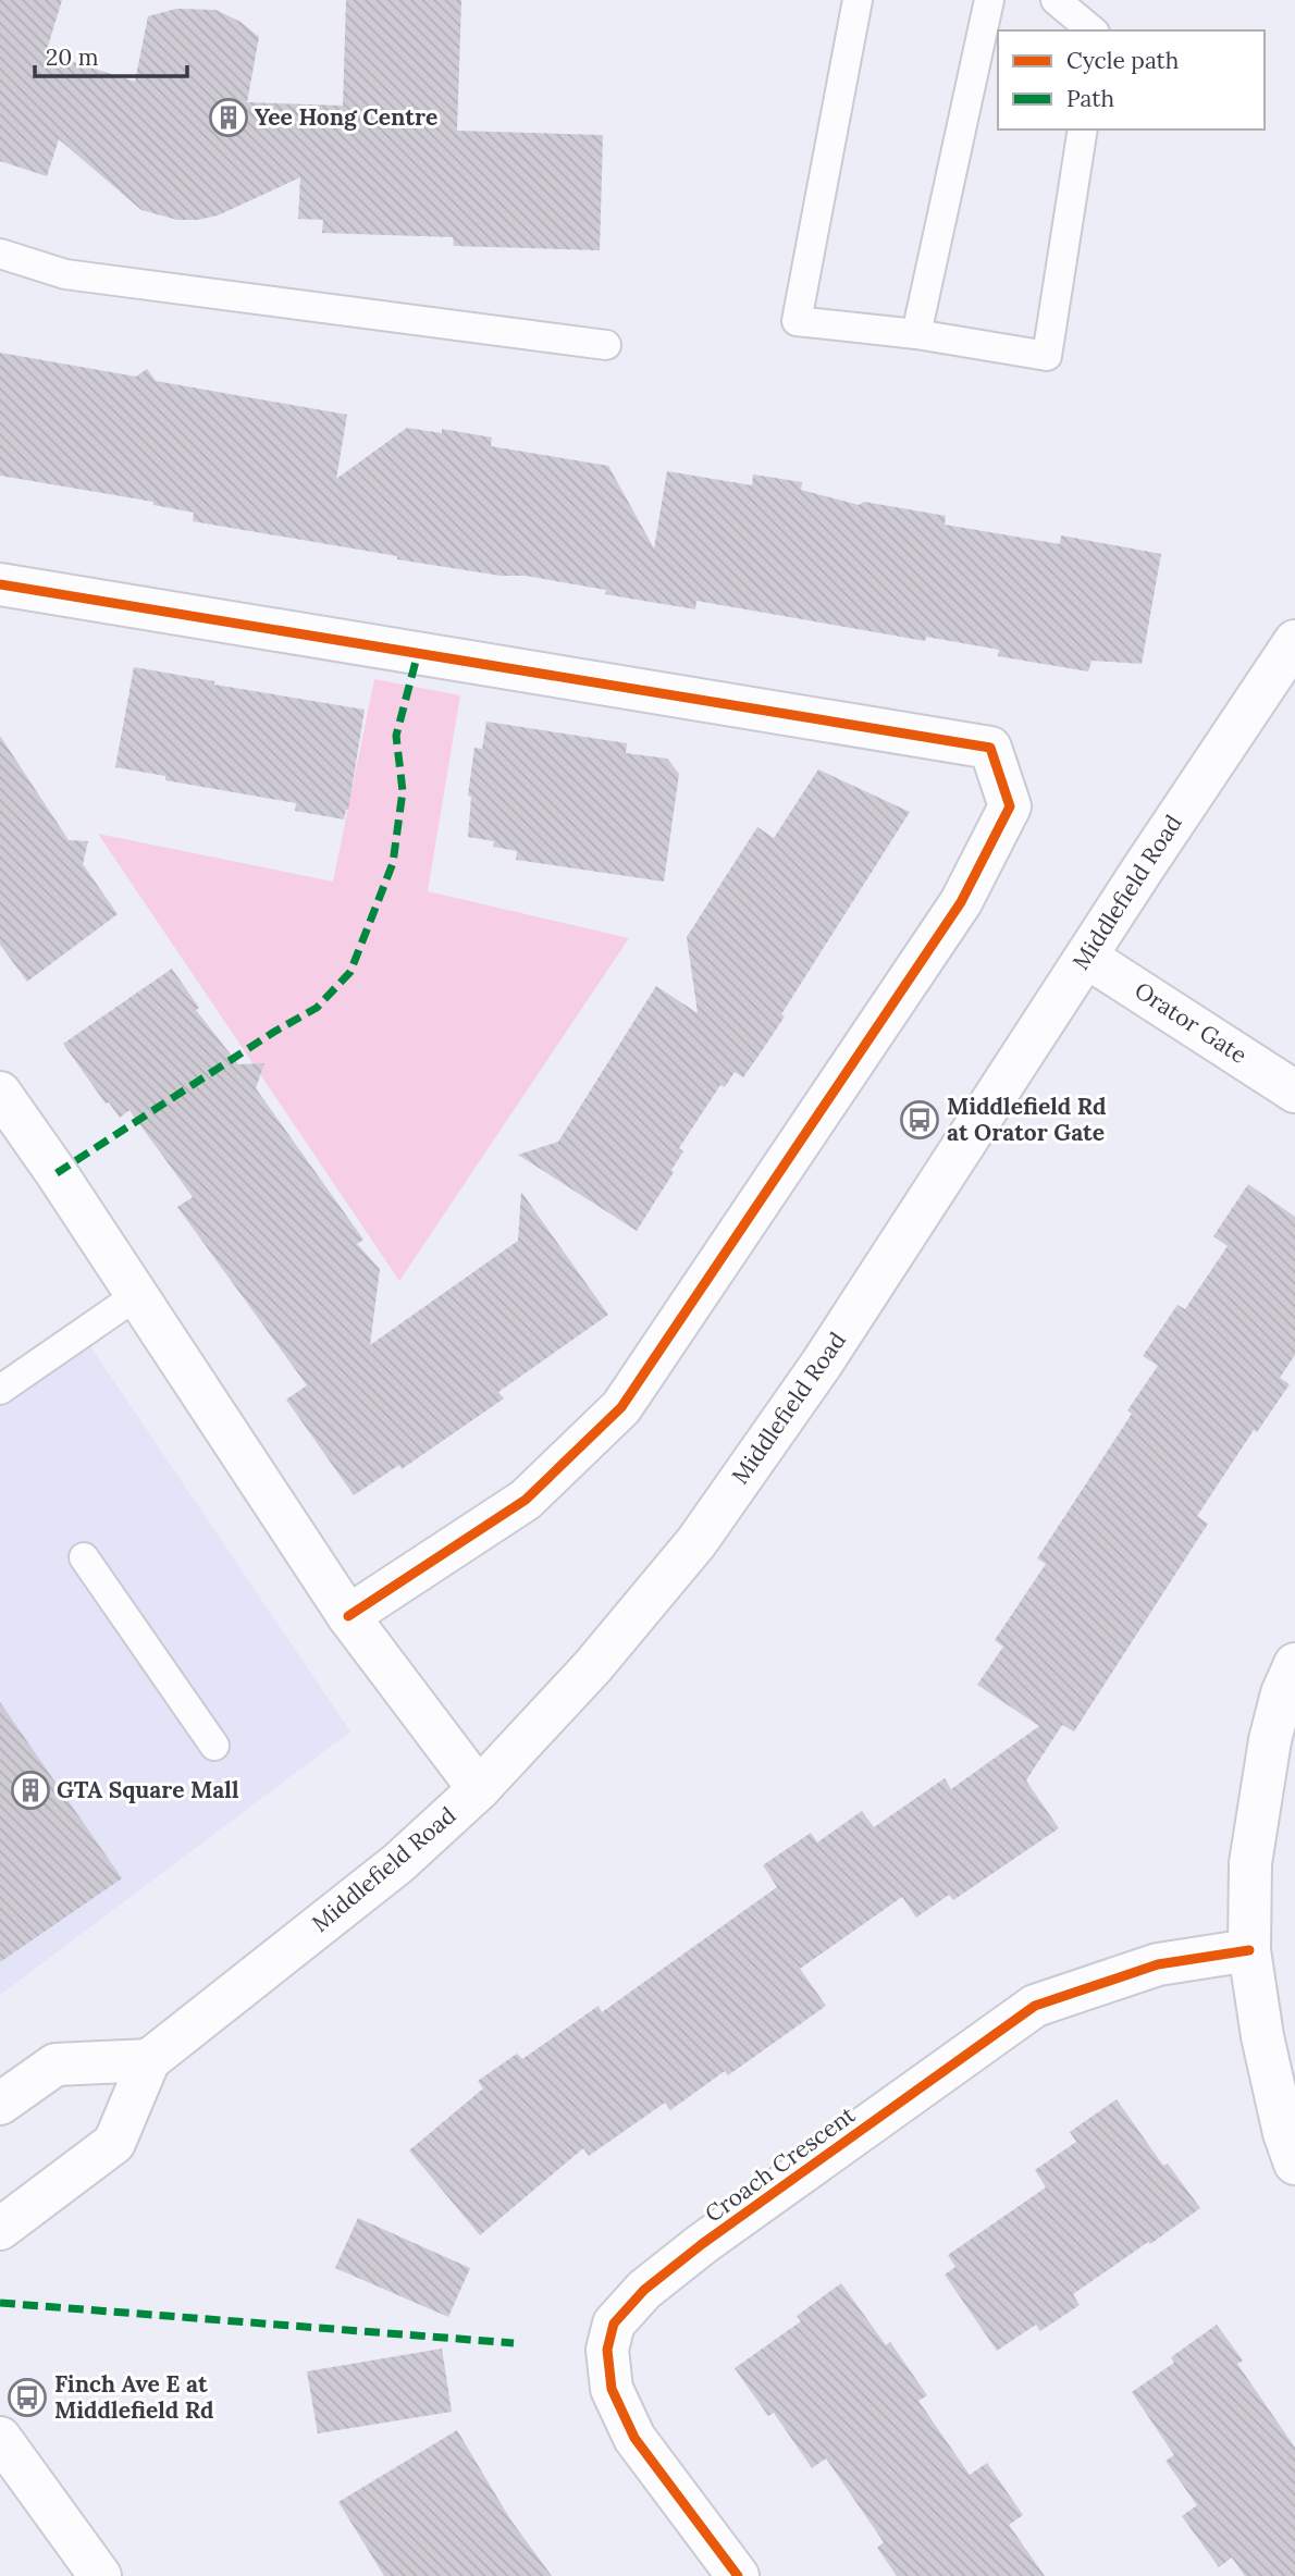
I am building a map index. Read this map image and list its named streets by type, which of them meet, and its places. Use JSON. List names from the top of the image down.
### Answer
{
  "streets": {
    "street": ["Middlefield Road", "Orator Gate", "Croach Crescent"]
  },
  "crossings": [
    ["Middlefield Road", "Orator Gate"]
  ],
  "places": {
    "building": ["Yee Hong Centre", "GTA Square Mall"],
    "bus stop": ["Middlefield Rd at Orator Gate", "Finch Ave E at Middlefield Rd"]
  },
  "legend": ["Cycle path", "Path"],
  "scale_bar": "20 m"
}
